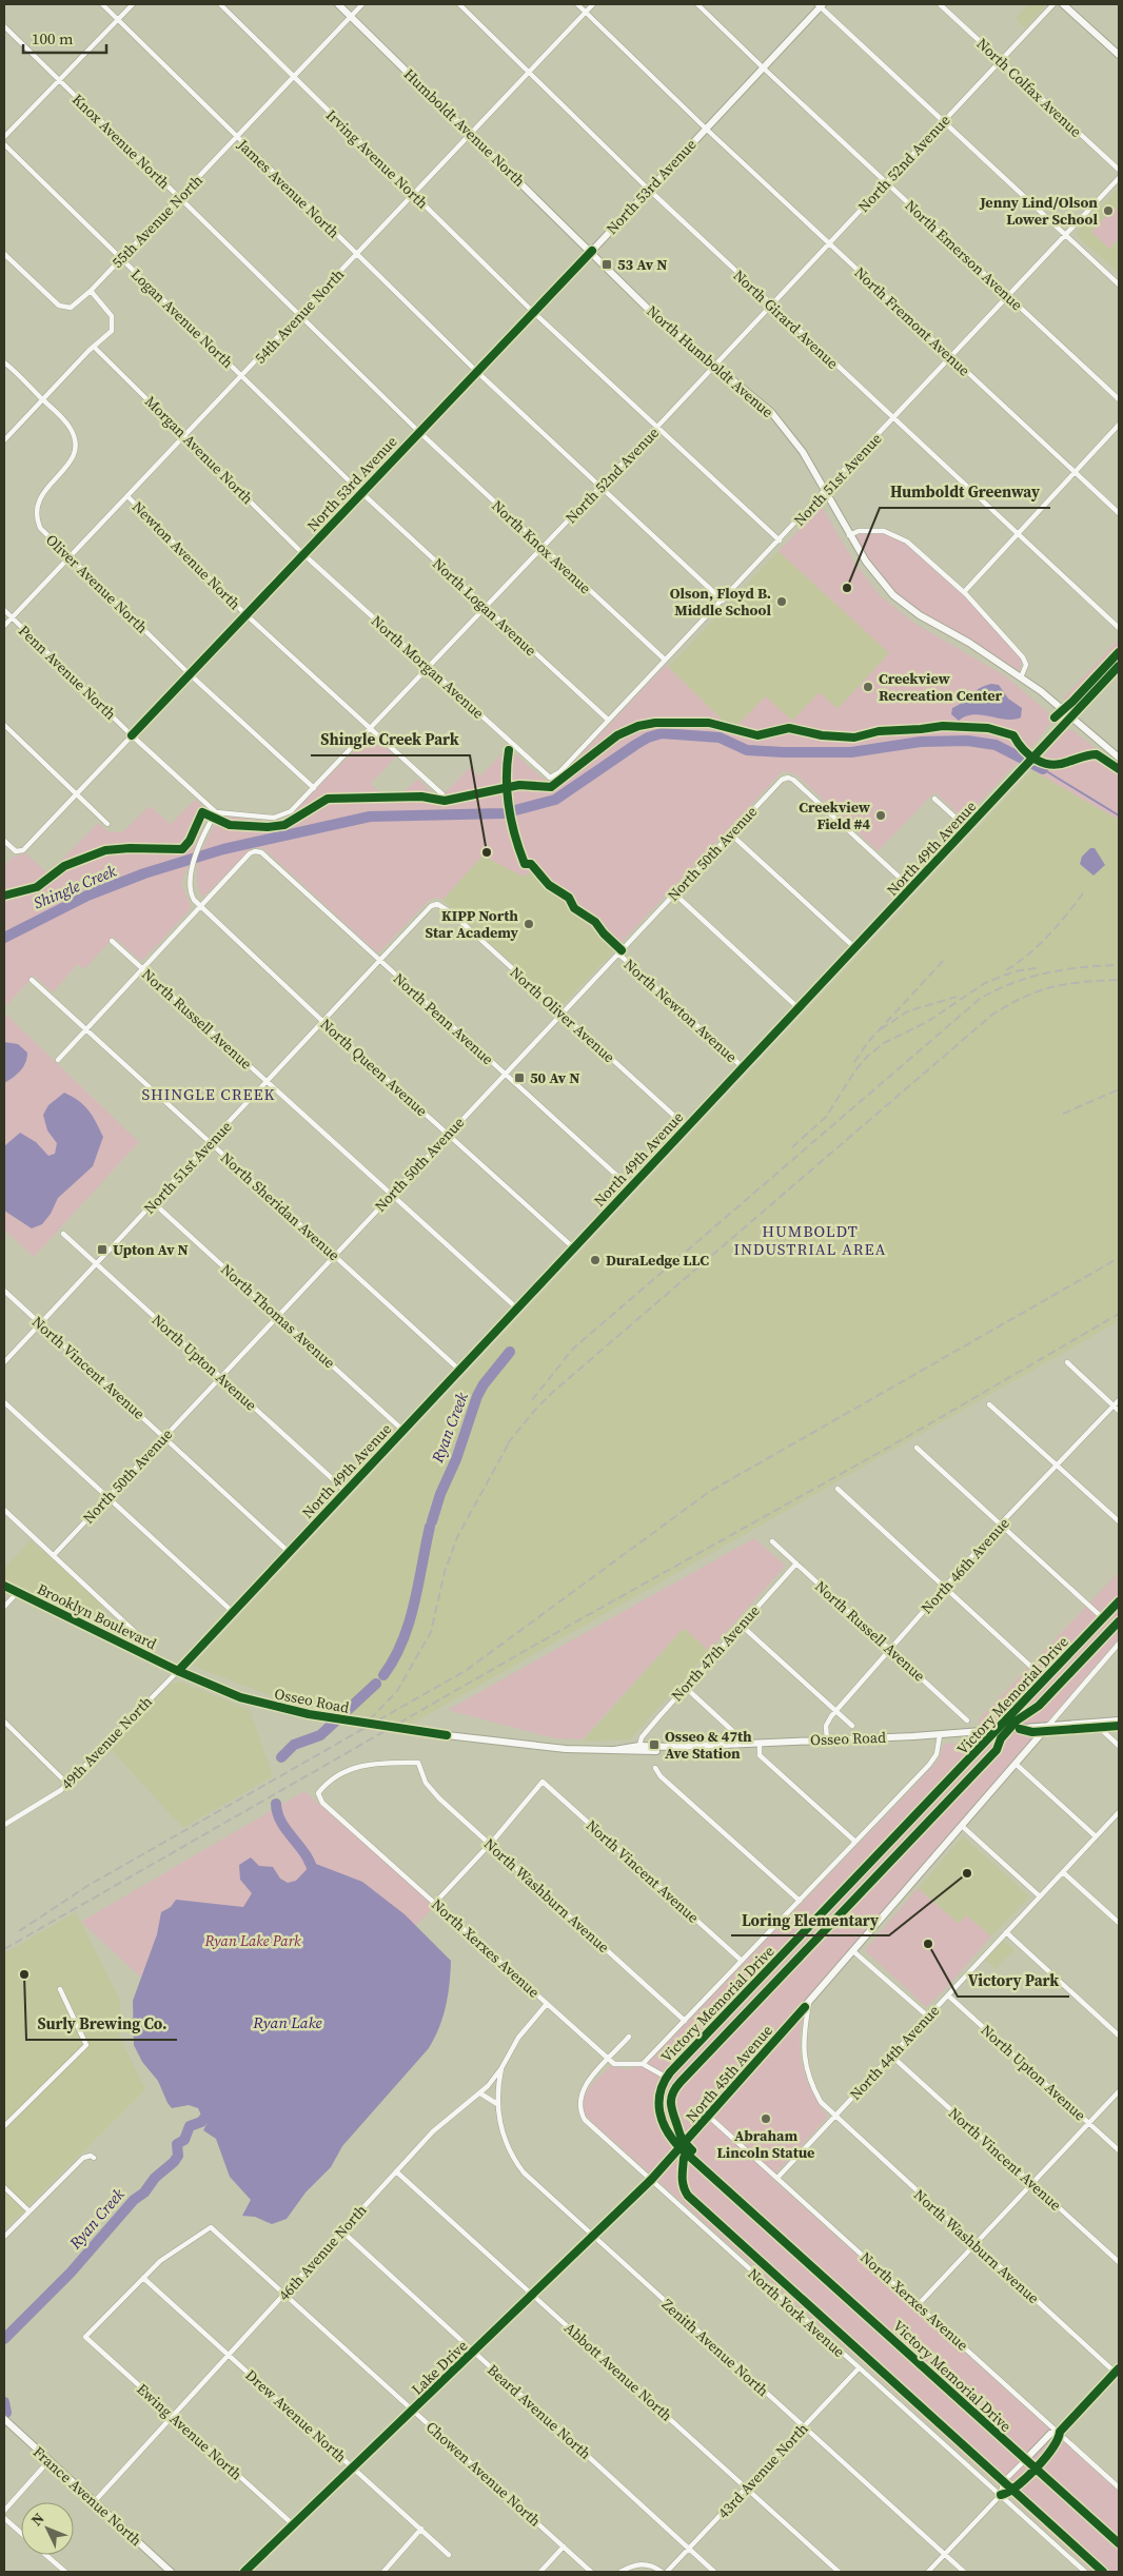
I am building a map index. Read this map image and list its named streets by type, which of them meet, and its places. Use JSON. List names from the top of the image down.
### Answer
{
  "streets": {
    "street": [
      "North Colfax Avenue",
      "Humboldt Avenue North",
      "Knox Avenue North",
      "Irving Avenue North",
      "North 52nd Avenue",
      "North 53rd Avenue",
      "James Avenue North",
      "55th Avenue North",
      "North Emerson Avenue",
      "54th Avenue North",
      "Logan Avenue North",
      "North Girard Avenue",
      "North Fremont Avenue",
      "North Humboldt Avenue",
      "Morgan Avenue North",
      "North 51st Avenue",
      "North Knox Avenue",
      "Newton Avenue North",
      "Oliver Avenue North",
      "North Logan Avenue",
      "North Morgan Avenue",
      "Penn Avenue North",
      "North 49th Avenue",
      "North 50th Avenue",
      "North Newton Avenue",
      "North Oliver Avenue",
      "North Russell Avenue",
      "North Penn Avenue",
      "North Queen Avenue",
      "North Sheridan Avenue",
      "North Thomas Avenue",
      "North Upton Avenue",
      "North Vincent Avenue",
      "North 46th Avenue",
      "Brooklyn Boulevard",
      "North 47th Avenue",
      "Victory Memorial Drive",
      "Osseo Road",
      "49th Avenue North",
      "North Washburn Avenue",
      "North Xerxes Avenue",
      "North 44th Avenue",
      "North 45th Avenue",
      "46th Avenue North",
      "North York Avenue",
      "Zenith Avenue North",
      "Lake Drive",
      "Abbott Avenue North",
      "Beard Avenue North",
      "Drew Avenue North",
      "Ewing Avenue North",
      "43rd Avenue North",
      "Chowen Avenue North",
      "France Avenue North"
    ]
  },
  "crossings": [
    ["North Colfax Avenue", "North 52nd Avenue"],
    ["Humboldt Avenue North", "North 53rd Avenue"],
    ["Humboldt Avenue North", "55th Avenue North"],
    ["Humboldt Avenue North", "54th Avenue North"],
    ["Humboldt Avenue North", "North Humboldt Avenue"],
    ["Knox Avenue North", "North 53rd Avenue"],
    ["Knox Avenue North", "55th Avenue North"],
    ["Knox Avenue North", "54th Avenue North"],
    ["Knox Avenue North", "North Knox Avenue"],
    ["Irving Avenue North", "North 52nd Avenue"],
    ["Irving Avenue North", "North 53rd Avenue"],
    ["Irving Avenue North", "55th Avenue North"],
    ["Irving Avenue North", "54th Avenue North"],
    ["Irving Avenue North", "North 51st Avenue"],
    ["North 52nd Avenue", "James Avenue North"],
    ["North 52nd Avenue", "North Emerson Avenue"],
    ["North 52nd Avenue", "North Girard Avenue"],
    ["North 52nd Avenue", "North Fremont Avenue"],
    ["North 52nd Avenue", "North Humboldt Avenue"],
    ["North 52nd Avenue", "North Knox Avenue"],
    ["North 52nd Avenue", "North Logan Avenue"],
    ["North 52nd Avenue", "North Morgan Avenue"],
    ["North 53rd Avenue", "James Avenue North"],
    ["North 53rd Avenue", "North Emerson Avenue"],
    ["North 53rd Avenue", "Logan Avenue North"],
    ["North 53rd Avenue", "North Girard Avenue"],
    ["North 53rd Avenue", "North Fremont Avenue"],
    ["North 53rd Avenue", "North Humboldt Avenue"],
    ["North 53rd Avenue", "Morgan Avenue North"],
    ["North 53rd Avenue", "North Knox Avenue"],
    ["North 53rd Avenue", "Newton Avenue North"],
    ["North 53rd Avenue", "Oliver Avenue North"],
    ["North 53rd Avenue", "North Logan Avenue"],
    ["North 53rd Avenue", "North Morgan Avenue"],
    ["North 53rd Avenue", "Penn Avenue North"],
    ["James Avenue North", "55th Avenue North"],
    ["James Avenue North", "54th Avenue North"],
    ["James Avenue North", "North 51st Avenue"],
    ["55th Avenue North", "Logan Avenue North"],
    ["North Emerson Avenue", "North 51st Avenue"],
    ["54th Avenue North", "Logan Avenue North"],
    ["54th Avenue North", "North Girard Avenue"],
    ["54th Avenue North", "North Fremont Avenue"],
    ["54th Avenue North", "Morgan Avenue North"],
    ["54th Avenue North", "Newton Avenue North"],
    ["54th Avenue North", "Oliver Avenue North"],
    ["54th Avenue North", "Penn Avenue North"],
    ["Logan Avenue North", "North Logan Avenue"],
    ["North Girard Avenue", "North 51st Avenue"],
    ["North Fremont Avenue", "North 51st Avenue"],
    ["North Humboldt Avenue", "North 51st Avenue"],
    ["North Humboldt Avenue", "North 49th Avenue"],
    ["Morgan Avenue North", "North Morgan Avenue"],
    ["North 51st Avenue", "North Knox Avenue"],
    ["North 51st Avenue", "North Logan Avenue"],
    ["North 51st Avenue", "North Morgan Avenue"],
    ["North 51st Avenue", "North Oliver Avenue"],
    ["North 51st Avenue", "North Russell Avenue"],
    ["North 51st Avenue", "North Penn Avenue"],
    ["North 51st Avenue", "North Queen Avenue"],
    ["North 51st Avenue", "North Sheridan Avenue"],
    ["North 51st Avenue", "North Thomas Avenue"],
    ["North 51st Avenue", "North Upton Avenue"],
    ["North 51st Avenue", "North Vincent Avenue"],
    ["North 49th Avenue", "North 50th Avenue"],
    ["North 49th Avenue", "North Newton Avenue"],
    ["North 49th Avenue", "North Oliver Avenue"],
    ["North 49th Avenue", "North Russell Avenue"],
    ["North 49th Avenue", "North Penn Avenue"],
    ["North 49th Avenue", "North Queen Avenue"],
    ["North 49th Avenue", "North Sheridan Avenue"],
    ["North 49th Avenue", "North Thomas Avenue"],
    ["North 49th Avenue", "North Upton Avenue"],
    ["North 49th Avenue", "North Vincent Avenue"],
    ["North 49th Avenue", "Brooklyn Boulevard"],
    ["North 49th Avenue", "Osseo Road"],
    ["North 49th Avenue", "49th Avenue North"],
    ["North 50th Avenue", "North Newton Avenue"],
    ["North 50th Avenue", "North Oliver Avenue"],
    ["North 50th Avenue", "North Russell Avenue"],
    ["North 50th Avenue", "North Penn Avenue"],
    ["North 50th Avenue", "North Queen Avenue"],
    ["North 50th Avenue", "North Sheridan Avenue"],
    ["North 50th Avenue", "North Thomas Avenue"],
    ["North 50th Avenue", "North Upton Avenue"],
    ["North 50th Avenue", "North Vincent Avenue"],
    ["North Russell Avenue", "North 46th Avenue"],
    ["North Russell Avenue", "North 47th Avenue"],
    ["North Penn Avenue", "North Queen Avenue"],
    ["North Upton Avenue", "North 44th Avenue"],
    ["North Vincent Avenue", "Victory Memorial Drive"],
    ["North Vincent Avenue", "North Washburn Avenue"],
    ["North Vincent Avenue", "North 44th Avenue"],
    ["North 46th Avenue", "Osseo Road"],
    ["Brooklyn Boulevard", "Osseo Road"],
    ["Brooklyn Boulevard", "49th Avenue North"],
    ["North 47th Avenue", "Osseo Road"],
    ["Victory Memorial Drive", "Osseo Road"],
    ["Victory Memorial Drive", "North Washburn Avenue"],
    ["Victory Memorial Drive", "North 45th Avenue"],
    ["Osseo Road", "49th Avenue North"],
    ["Osseo Road", "North 45th Avenue"],
    ["North Washburn Avenue", "North Xerxes Avenue"],
    ["North Washburn Avenue", "North 44th Avenue"],
    ["North Washburn Avenue", "North 45th Avenue"],
    ["North Xerxes Avenue", "North 44th Avenue"],
    ["North Xerxes Avenue", "North 45th Avenue"],
    ["North Xerxes Avenue", "46th Avenue North"],
    ["North Xerxes Avenue", "North York Avenue"],
    ["North 45th Avenue", "North York Avenue"],
    ["North 45th Avenue", "Lake Drive"],
    ["46th Avenue North", "Zenith Avenue North"],
    ["46th Avenue North", "Abbott Avenue North"],
    ["46th Avenue North", "Beard Avenue North"],
    ["46th Avenue North", "Drew Avenue North"],
    ["46th Avenue North", "Ewing Avenue North"],
    ["46th Avenue North", "Chowen Avenue North"],
    ["46th Avenue North", "France Avenue North"],
    ["North York Avenue", "Lake Drive"],
    ["North York Avenue", "43rd Avenue North"],
    ["Zenith Avenue North", "Lake Drive"],
    ["Zenith Avenue North", "43rd Avenue North"],
    ["Lake Drive", "Abbott Avenue North"],
    ["Lake Drive", "Beard Avenue North"],
    ["Lake Drive", "Drew Avenue North"],
    ["Lake Drive", "Ewing Avenue North"],
    ["Lake Drive", "Chowen Avenue North"],
    ["Abbott Avenue North", "43rd Avenue North"],
    ["Beard Avenue North", "43rd Avenue North"],
    ["Drew Avenue North", "Ewing Avenue North"],
    ["Drew Avenue North", "Chowen Avenue North"],
    ["Ewing Avenue North", "Chowen Avenue North"]
  ],
  "districts": ["SHINGLE CREEK", "HUMBOLDT INDUSTRIAL AREA"],
  "water": ["Shingle Creek", "Ryan Creek", "Ryan Lake"],
  "parks": ["Ryan Lake Park"],
  "places": {
    "other": [
      "Jenny Lind/Olson Lower School",
      "Humboldt Greenway",
      "Olson, Floyd B. Middle School",
      "Creekview Recreation Center",
      "Creekview Field #4",
      "Shingle Creek Park",
      "KIPP North Star Academy",
      "DuraLedge LLC",
      "Loring Elementary",
      "Victory Park",
      "Surly Brewing Co.",
      "Abraham Lincoln Statue"
    ],
    "transit": [
      "53 Av N",
      "50 Av N",
      "Upton Av N",
      "Osseo & 47th Ave Station"
    ]
  },
  "scale_bar": "100 m",
  "north": "top left"
}
